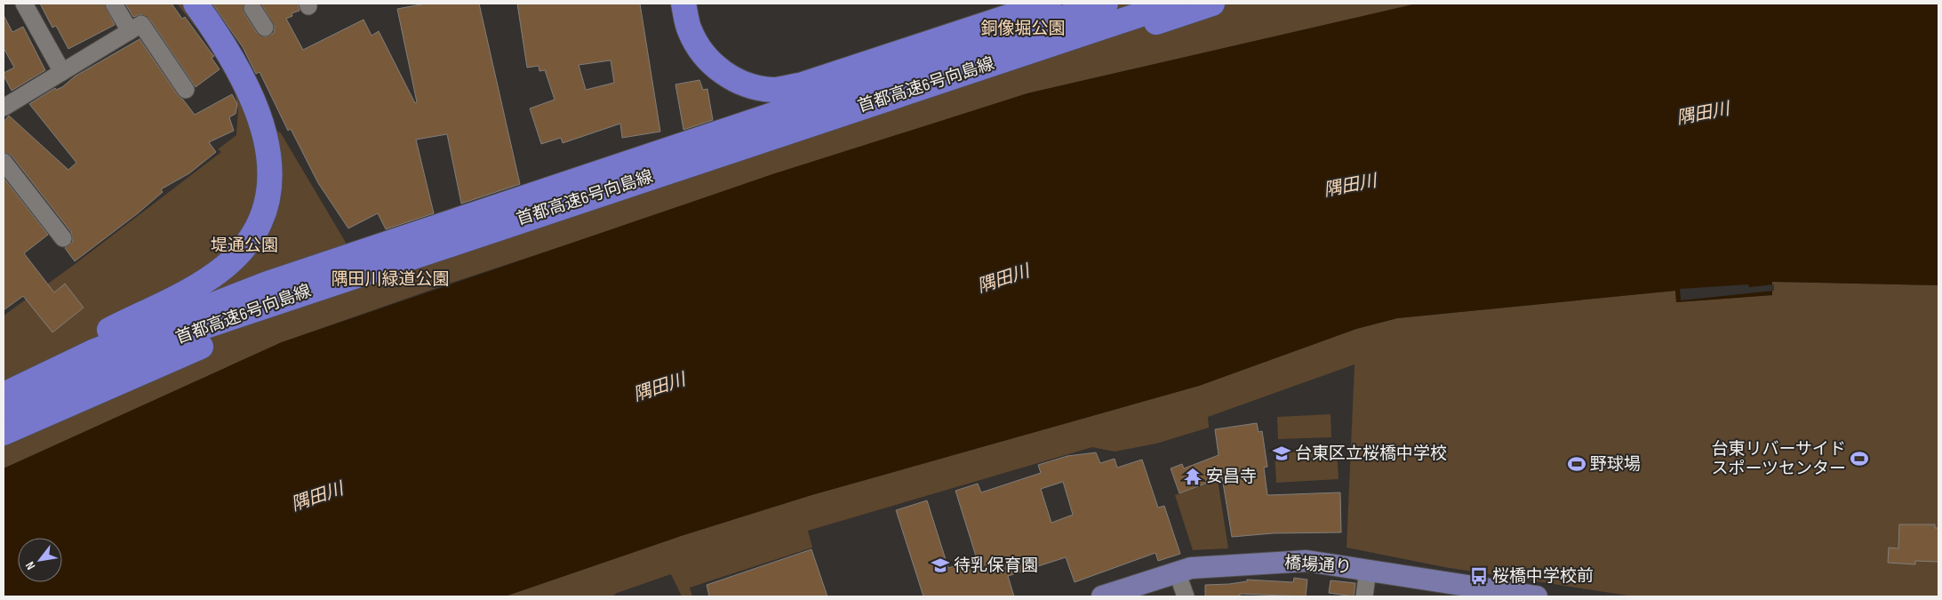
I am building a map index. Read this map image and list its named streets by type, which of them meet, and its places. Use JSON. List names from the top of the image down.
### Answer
{
  "streets": {
    "highway": ["首都高速6号向島線"],
    "main road": ["橋場通り"]
  },
  "water": ["隅田川"],
  "parks": ["銅像堀公園", "堤通公園", "隅田川緑道公園"],
  "places": {
    "school or university": ["台東区立桜橋中学校", "待乳保育園"],
    "sports": ["台東リバーサイド スポーツセンター", "野球場"],
    "temple": ["安昌寺"],
    "bus stop": ["桜橋中学校前"]
  },
  "north": "bottom left"
}
